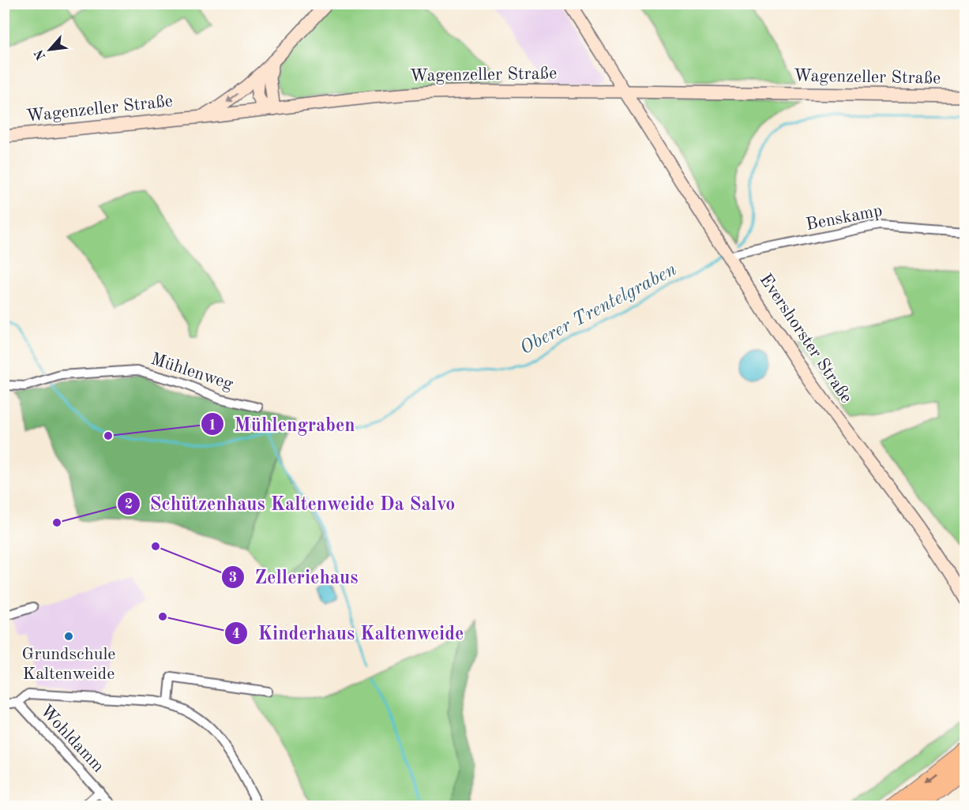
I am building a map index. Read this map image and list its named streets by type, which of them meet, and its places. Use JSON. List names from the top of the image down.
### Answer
{
  "streets": {
    "street": [
      "Wagenzeller Straße",
      "Benskamp",
      "Evershorster Straße",
      "Mühlenweg",
      "Wohldamm"
    ]
  },
  "crossings": [
    ["Wagenzeller Straße", "Evershorster Straße"],
    ["Benskamp", "Evershorster Straße"]
  ],
  "water": ["Oberer Trentelgraben"],
  "places": [
    "Mühlengraben",
    "Schützenhaus Kaltenweide Da Salvo",
    "Zelleriehaus",
    "Kinderhaus Kaltenweide",
    "Grundschule Kaltenweide"
  ],
  "north": "bottom left"
}
